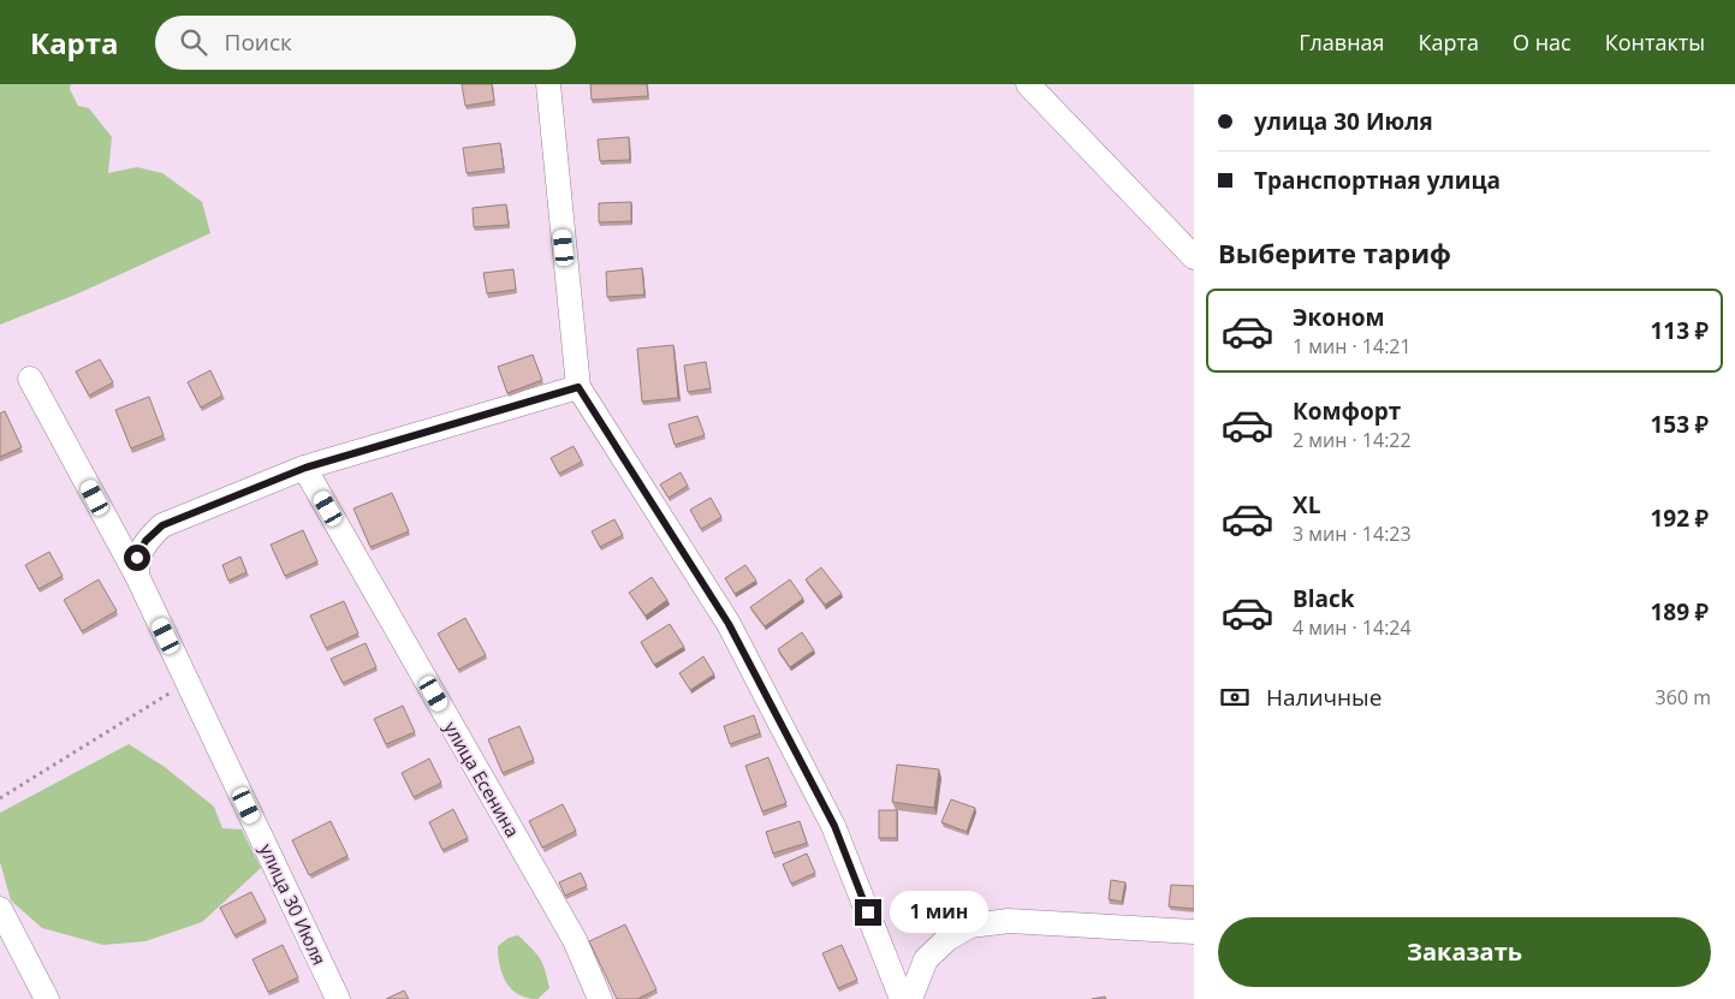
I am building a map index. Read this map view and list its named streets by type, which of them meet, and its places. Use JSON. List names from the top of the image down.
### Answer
{
  "streets": {
    "street": ["улица Есенина", "улица 30 Июля"]
  },
  "page": {
    "header": "Карта",
    "search": "Поиск",
    "nav": [
      "Главная",
      "Карта",
      "О нас",
      "Контакты"
    ],
    "banner": ["улица 30 Июля", "Транспортная улица"],
    "heading": "Выберите тариф",
    "list": [
      {
        "name": "Эконом",
        "note": "1 мин · 14:21",
        "value": "113 ₽"
      },
      {
        "name": "Комфорт",
        "note": "2 мин · 14:22",
        "value": "153 ₽"
      },
      {
        "name": "XL",
        "note": "3 мин · 14:23",
        "value": "192 ₽"
      },
      {
        "name": "Black",
        "note": "4 мин · 14:24",
        "value": "189 ₽"
      }
    ],
    "pay": ["Наличные", "360 m"],
    "bubble": "1 мин",
    "buttons": "Заказать"
  }
}
